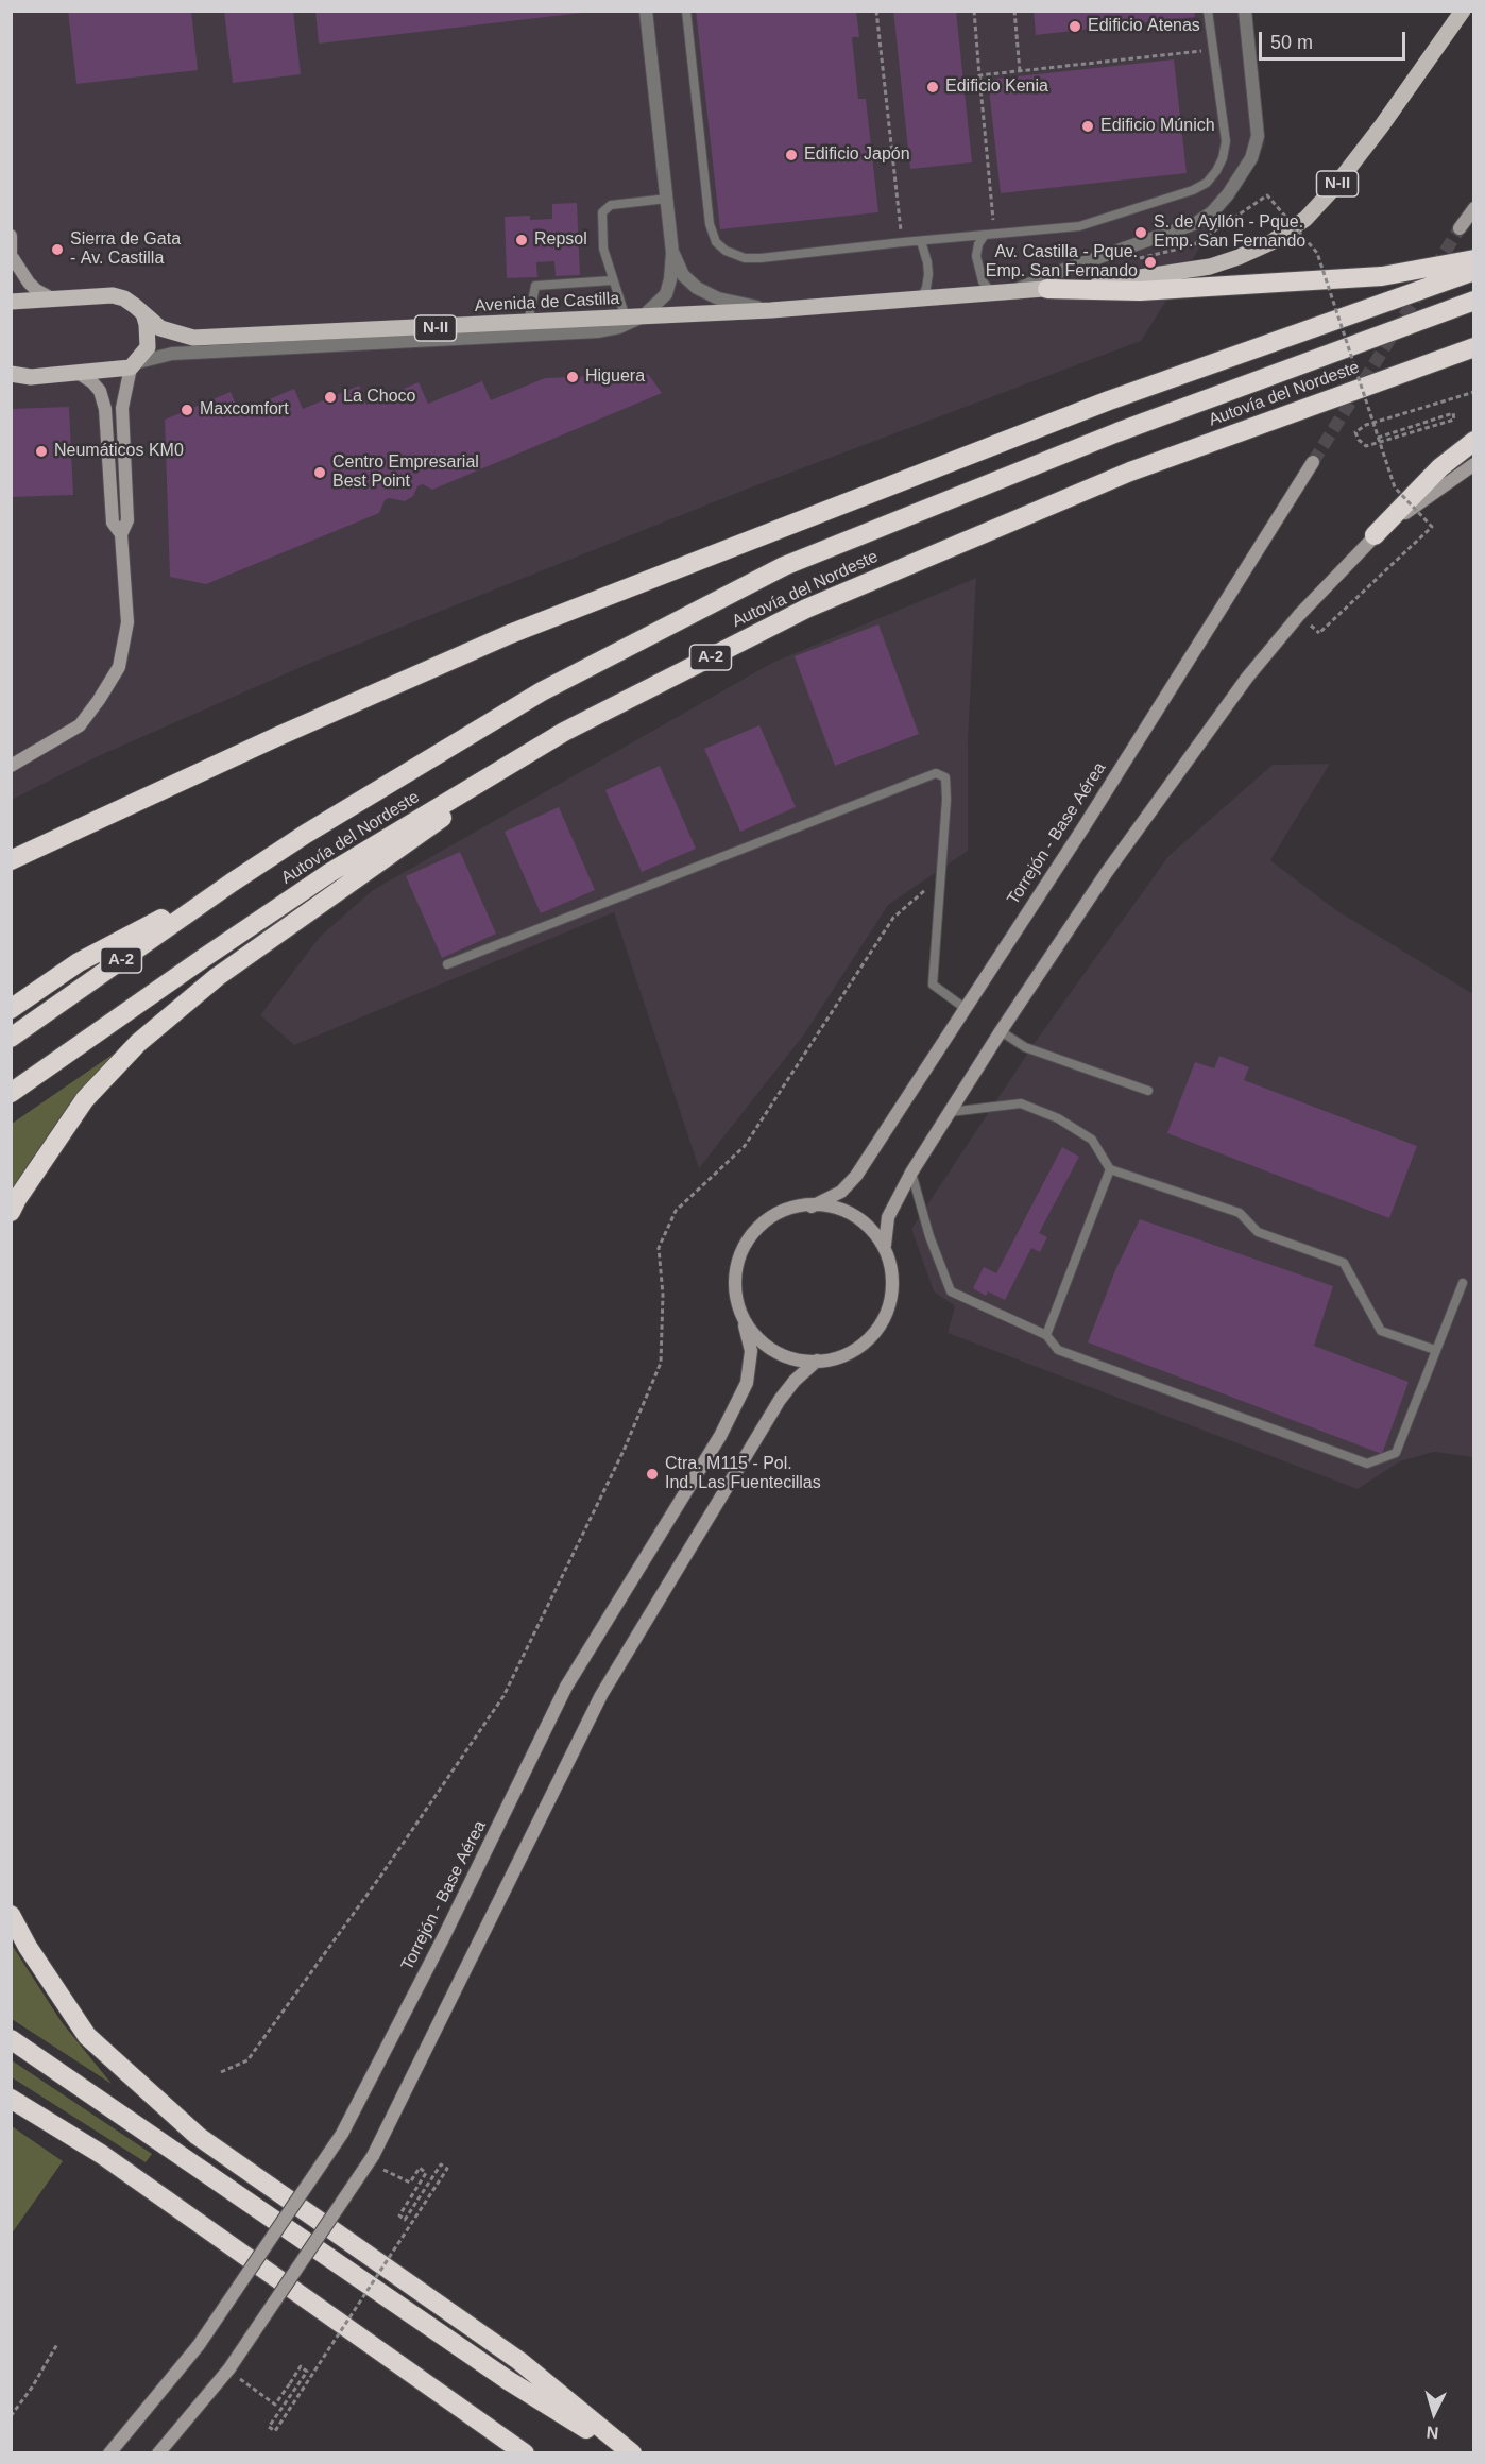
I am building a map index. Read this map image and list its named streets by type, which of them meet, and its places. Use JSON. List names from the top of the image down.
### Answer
{
  "streets": {
    "highway": ["Autovía del Nordeste", "A-2"],
    "main road": ["N-II", "Avenida de Castilla", "Torrejón - Base Aérea"]
  },
  "crossings": [
    ["N-II", "Avenida de Castilla"]
  ],
  "places": [
    "Edificio Atenas",
    "Edificio Kenia",
    "Edificio Múnich",
    "Edificio Japón",
    "S. de Ayllón - Pque. Emp. San Fernando",
    "Repsol",
    "Sierra de Gata - Av. Castilla",
    "Av. Castilla - Pque. Emp. San Fernando",
    "Higuera",
    "La Choco",
    "Maxcomfort",
    "Neumáticos KM0",
    "Centro Empresarial Best Point",
    "Ctra. M115 - Pol. Ind. Las Fuentecillas"
  ],
  "scale_bar": "50 m",
  "north": "bottom"
}
